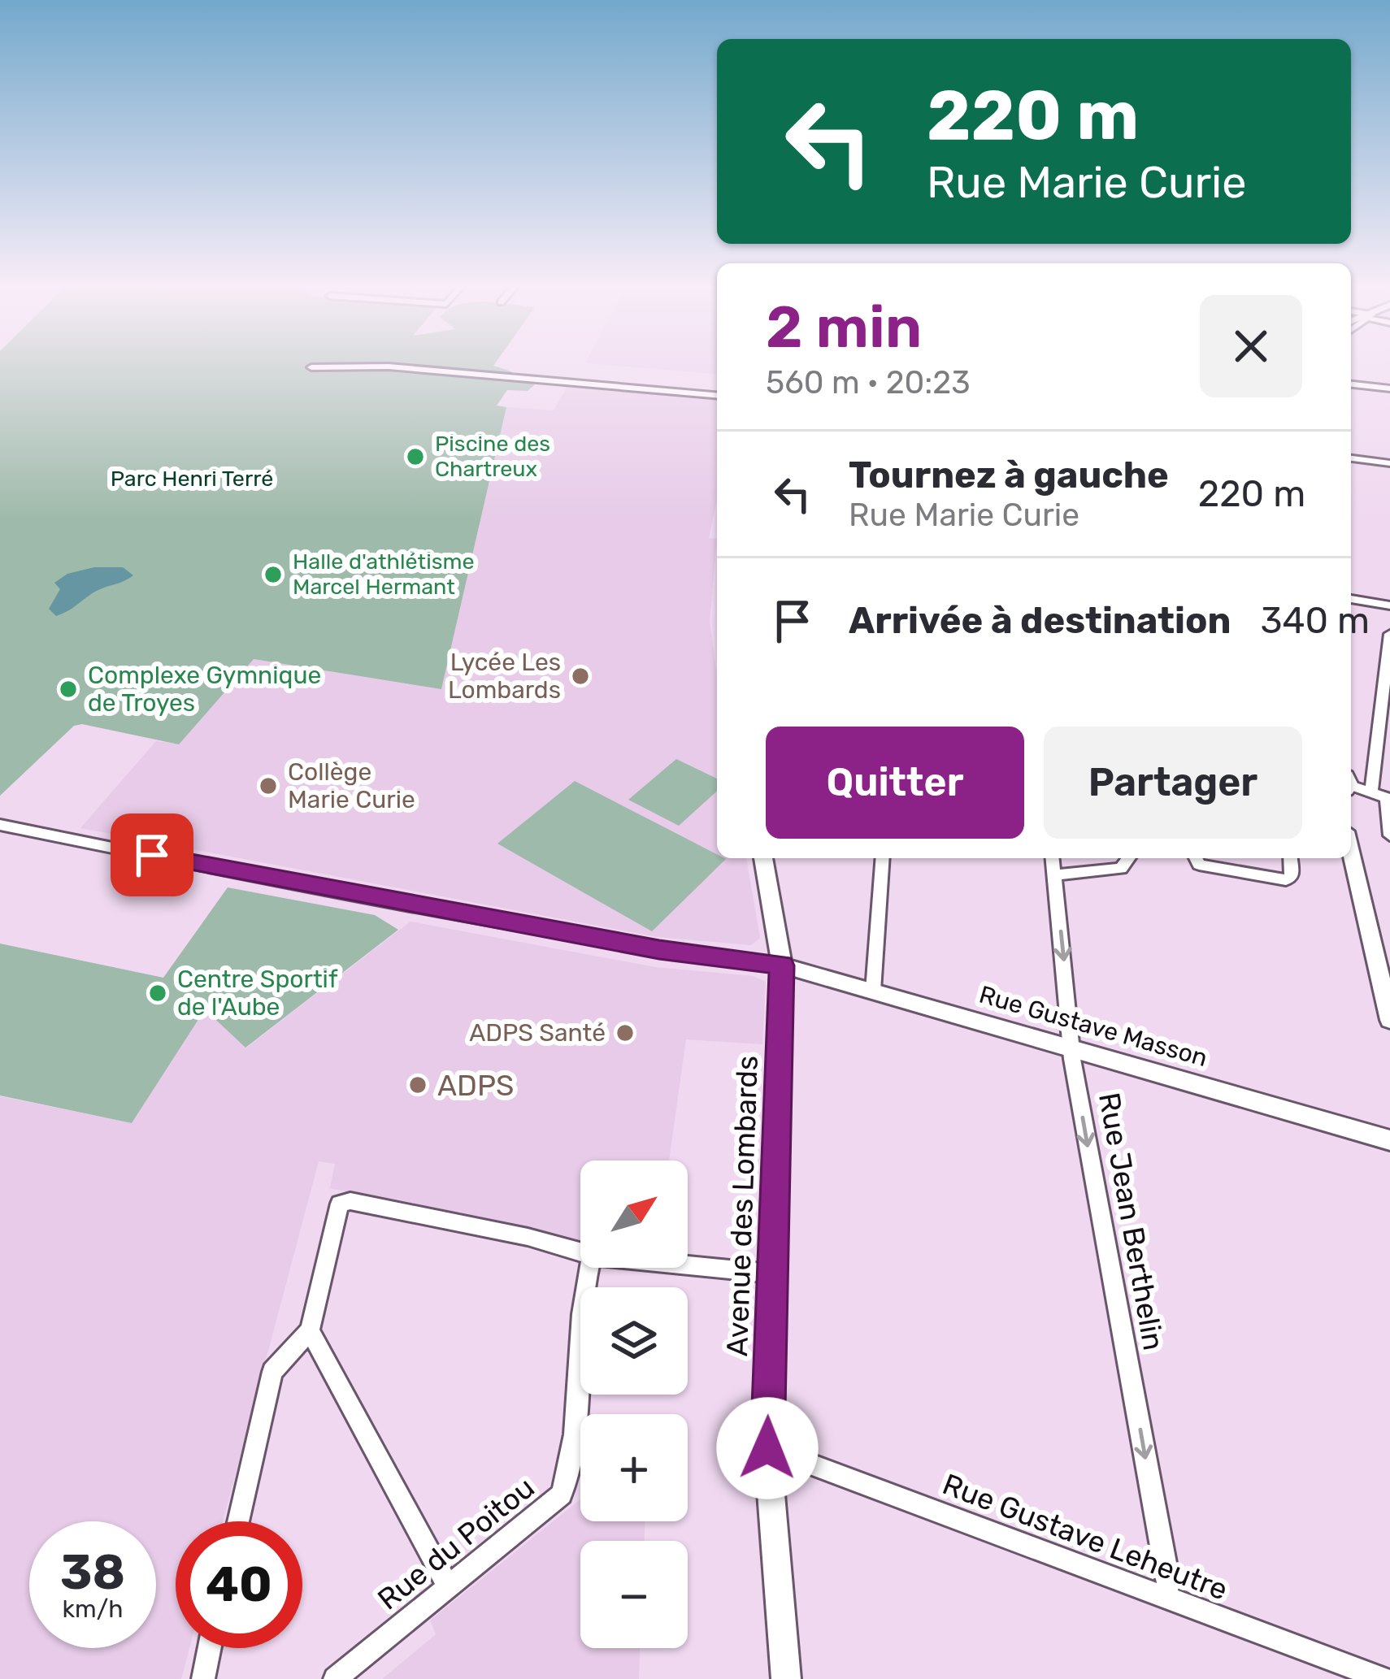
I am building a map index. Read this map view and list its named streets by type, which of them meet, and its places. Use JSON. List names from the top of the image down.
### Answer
{
  "streets": {
    "street": [
      "Rue Gustave Masson",
      "Avenue des Lombards",
      "Rue Jean Berthelin",
      "Rue Gustave Leheutre",
      "Rue du Poitou"
    ]
  },
  "crossings": [
    ["Rue Gustave Masson", "Avenue des Lombards"],
    ["Rue Gustave Masson", "Rue Jean Berthelin"],
    ["Avenue des Lombards", "Rue Gustave Leheutre"],
    ["Rue Jean Berthelin", "Rue Gustave Leheutre"]
  ],
  "one_way": ["Rue Jean Berthelin"],
  "parks": ["Parc Henri Terré"],
  "places": [
    "Piscine des Chartreux",
    "Halle d'athlétisme Marcel Hermant",
    "Lycée Les Lombards",
    "Complexe Gymnique de Troyes",
    "Collège Marie Curie",
    "Centre Sportif de l'Aube",
    "ADPS Santé",
    "ADPS"
  ],
  "north": "top right",
  "page": {
    "turn": ["220 m", "Rue Marie Curie"],
    "heading": ["2 min", "560 m · 20:23"],
    "list": [
      {
        "name": "Tournez à gauche",
        "note": "Rue Marie Curie",
        "value": "220 m"
      },
      {
        "name": "Arrivée à destination",
        "value": "340 m"
      }
    ],
    "buttons": ["Quitter", "Partager"],
    "map_buttons": ["+", "−"],
    "speed": "38 km/h",
    "limit": "40"
  }
}
